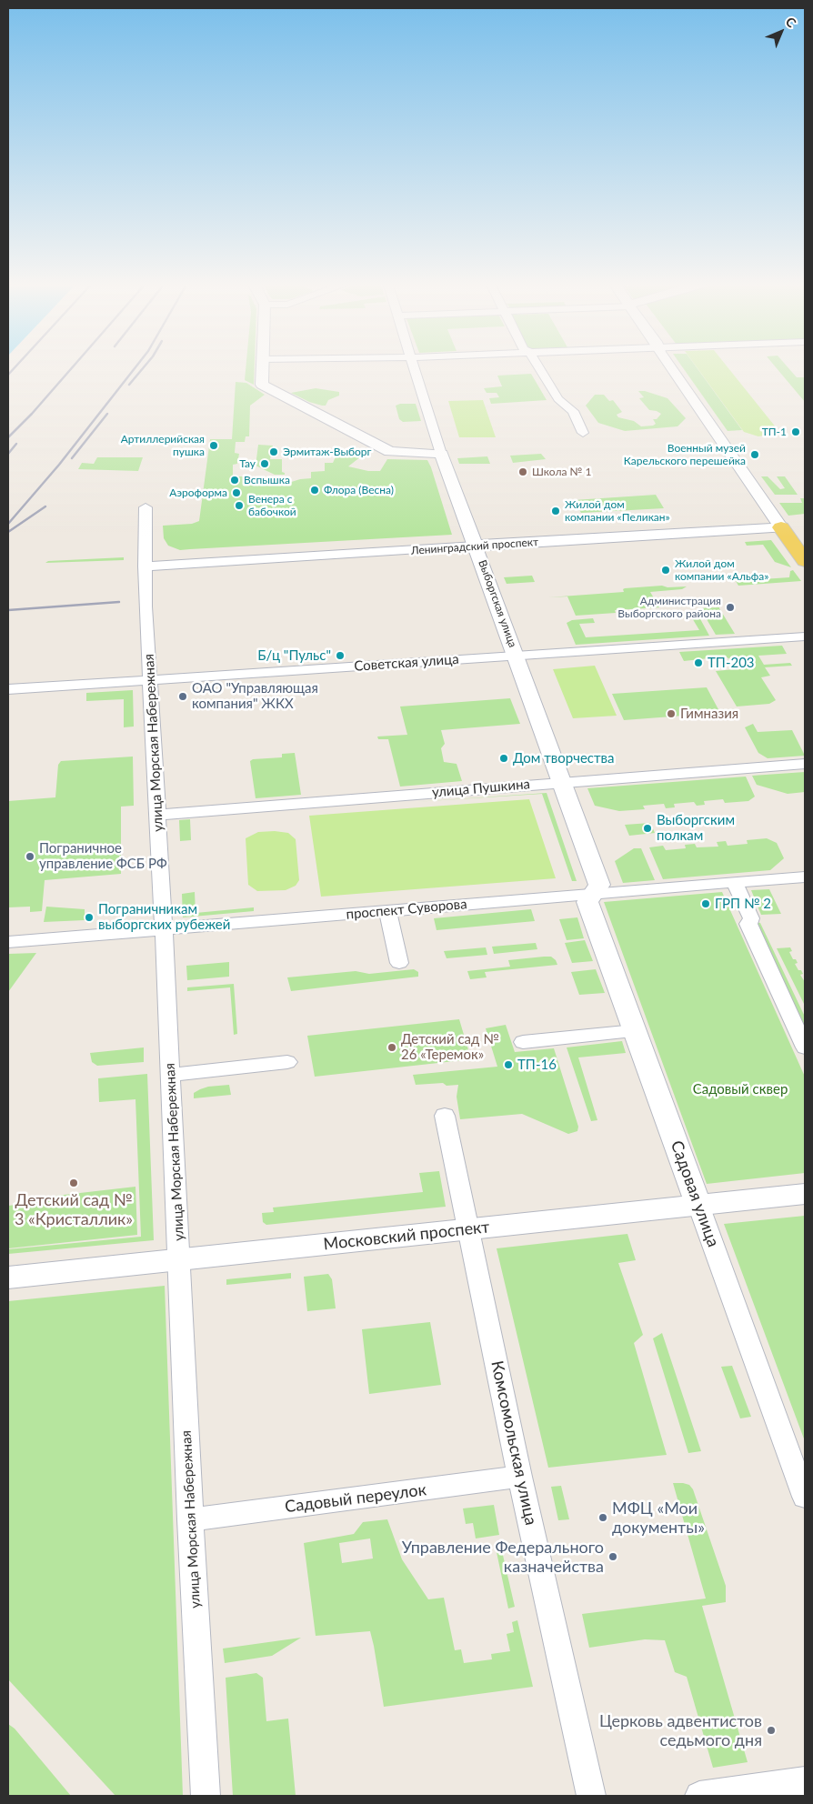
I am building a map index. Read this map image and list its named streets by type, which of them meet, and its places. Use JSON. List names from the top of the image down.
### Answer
{
  "streets": {
    "main road": ["Ленинградский проспект"],
    "street": [
      "Выборгская улица",
      "Советская улица",
      "улица Морская Набережная",
      "улица Пушкина",
      "проспект Суворова",
      "Садовая улица",
      "Московский проспект",
      "Комсомольская улица",
      "Садовый переулок"
    ]
  },
  "crossings": [
    ["Ленинградский проспект", "Выборгская улица"],
    ["Ленинградский проспект", "улица Морская Набережная"],
    ["Выборгская улица", "Советская улица"],
    ["Выборгская улица", "улица Пушкина"],
    ["Выборгская улица", "проспект Суворова"],
    ["Выборгская улица", "Садовая улица"],
    ["Советская улица", "улица Морская Набережная"],
    ["улица Морская Набережная", "улица Пушкина"],
    ["улица Морская Набережная", "проспект Суворова"],
    ["улица Морская Набережная", "Московский проспект"],
    ["улица Морская Набережная", "Садовый переулок"],
    ["проспект Суворова", "Садовая улица"],
    ["Садовая улица", "Московский проспект"],
    ["Московский проспект", "Комсомольская улица"],
    ["Комсомольская улица", "Садовый переулок"]
  ],
  "parks": ["Садовый сквер"],
  "places": [
    "ТП-1",
    "Артиллерийская пушка",
    "Эрмитаж-Выборг",
    "Военный музей Карельского перешейка",
    "Тау",
    "Школа № 1",
    "Вспышка",
    "Флора (Весна)",
    "Аэроформа",
    "Венера с бабочкой",
    "Жилой дом компании «Пеликан»",
    "Жилой дом компании «Альфа»",
    "Администрация Выборгского района",
    "Б/ц \"Пульс\"",
    "ТП-203",
    "ОАО \"Управляющая компания\" ЖКХ",
    "Гимназия",
    "Дом творчества",
    "Выборгским полкам",
    "Пограничное управление ФСБ РФ",
    "ГРП № 2",
    "Пограничникам выборгских рубежей",
    "Детский сад № 26 «Теремок»",
    "ТП-16",
    "Детский сад № 3 «Кристаллик»",
    "МФЦ «Мои документы»",
    "Управление Федерального казначейства",
    "Церковь адвентистов седьмого дня"
  ],
  "north": "top right"
}
